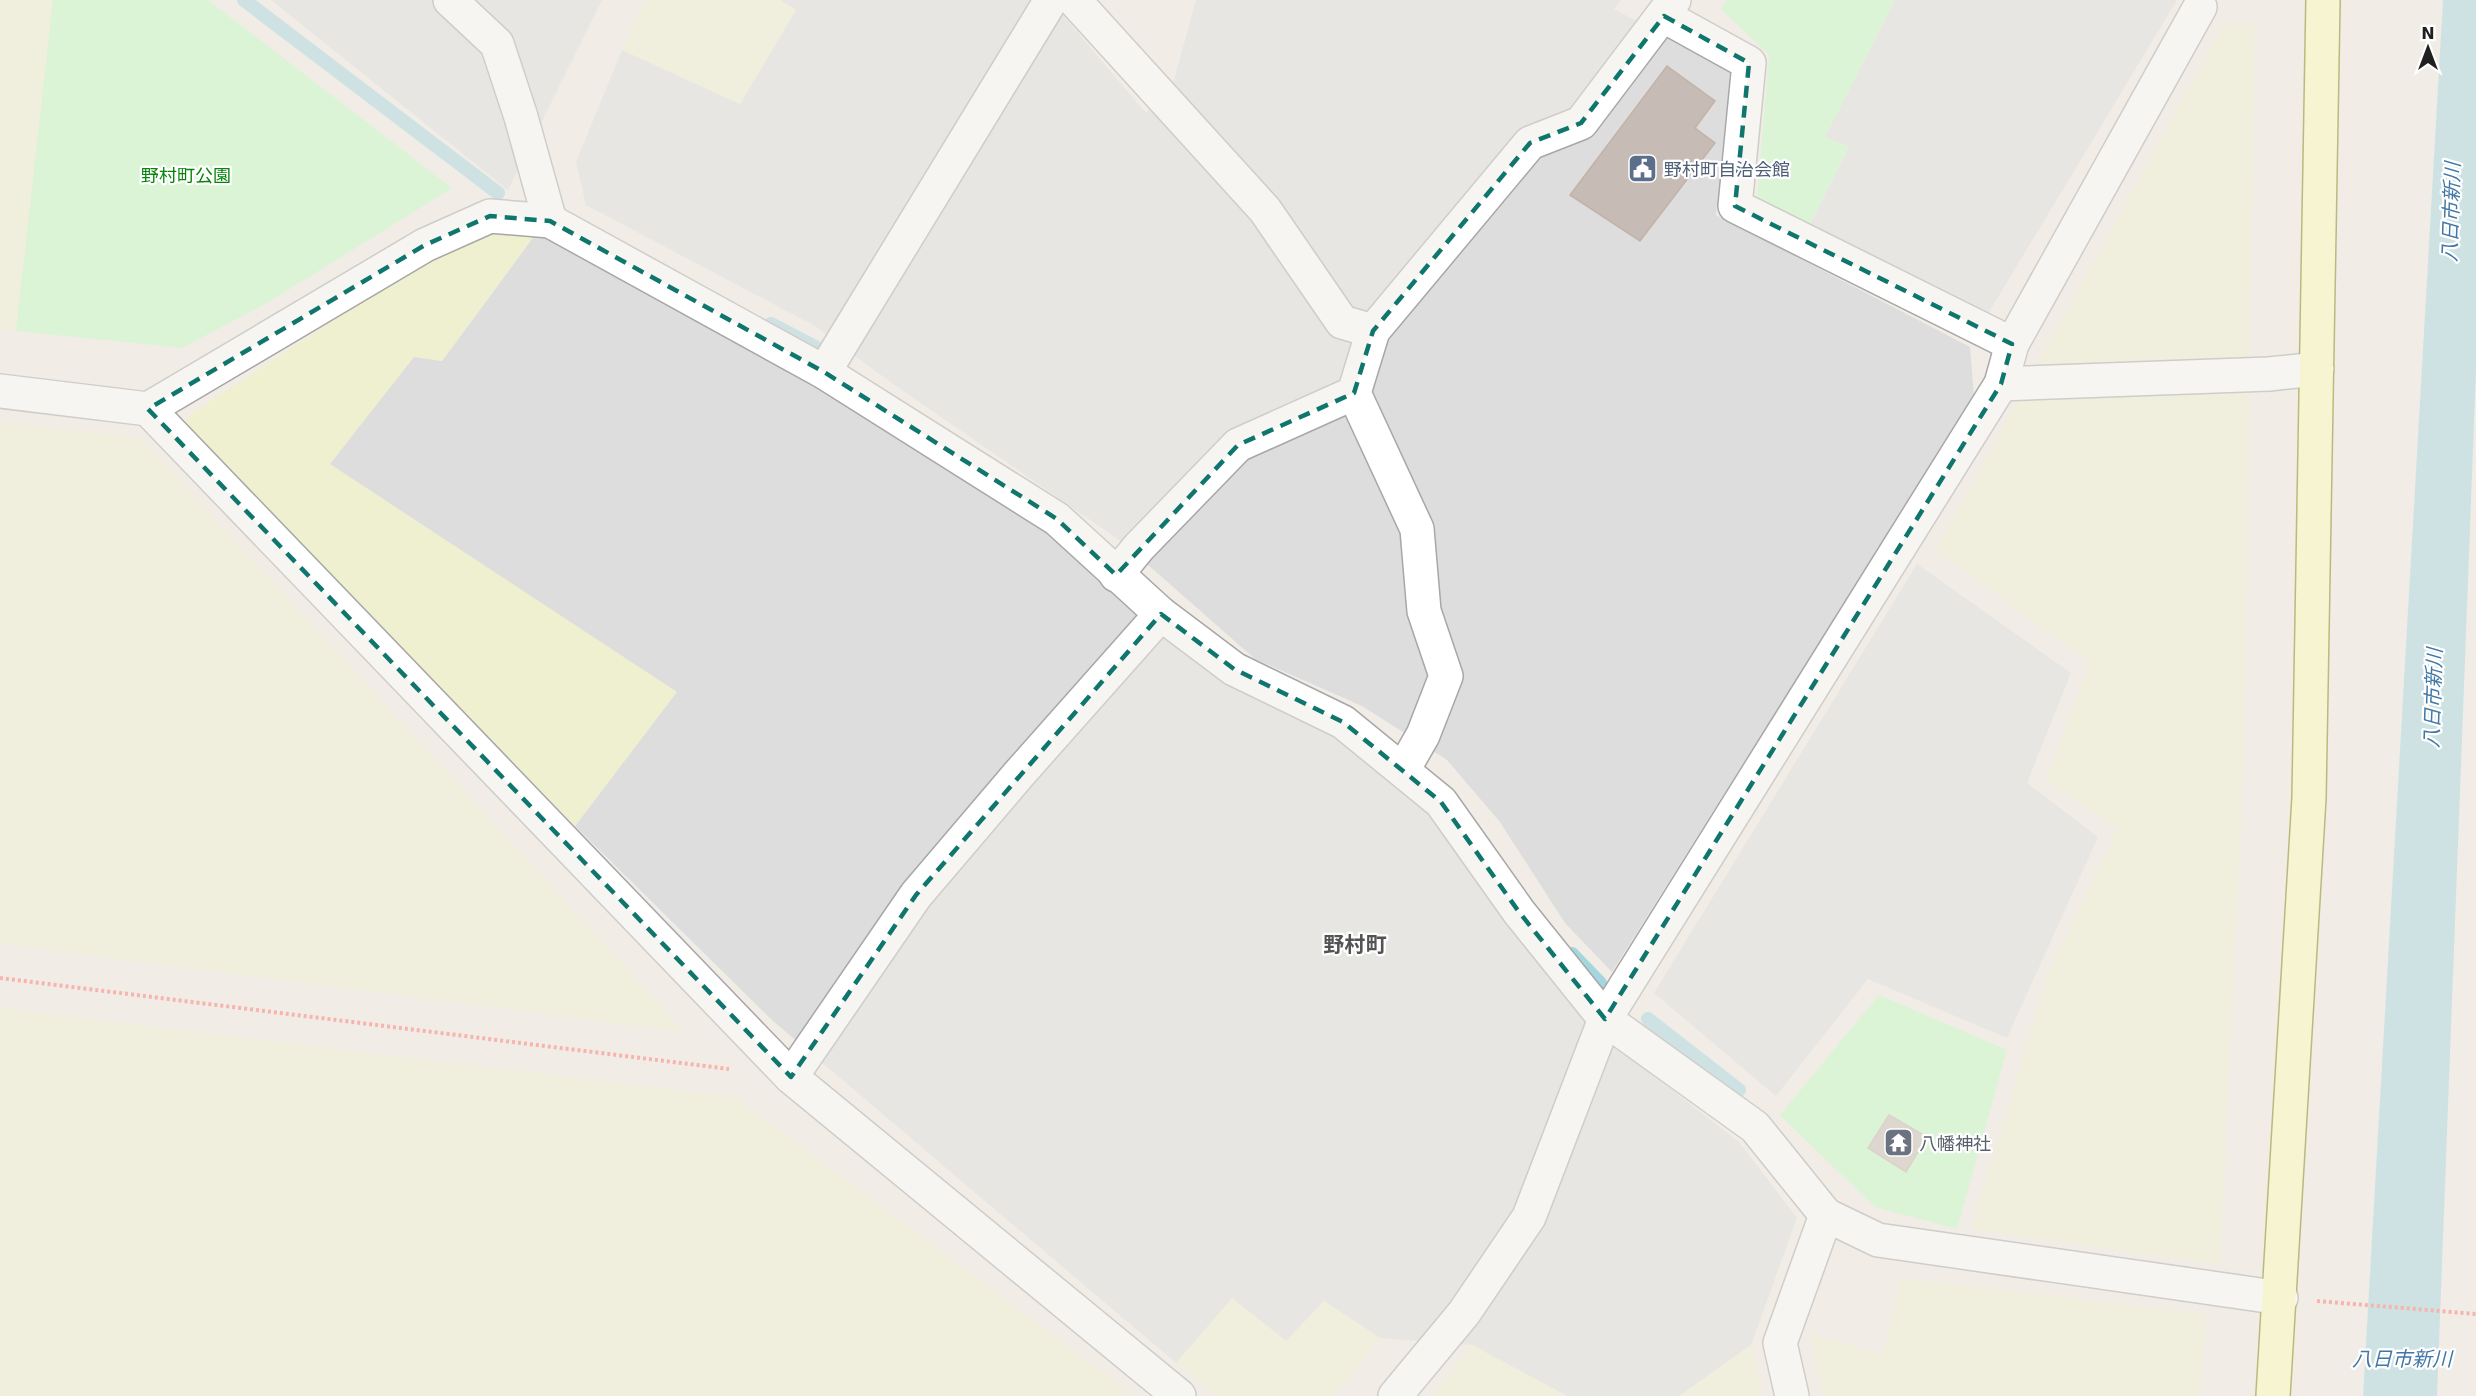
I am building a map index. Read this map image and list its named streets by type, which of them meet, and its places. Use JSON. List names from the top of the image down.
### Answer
{
  "districts": ["野村町"],
  "water": ["八日市新川"],
  "parks": ["野村町公園"],
  "places": {
    "public building": ["野村町自治会館"],
    "temple": ["八幡神社"]
  },
  "north": "top"
}
